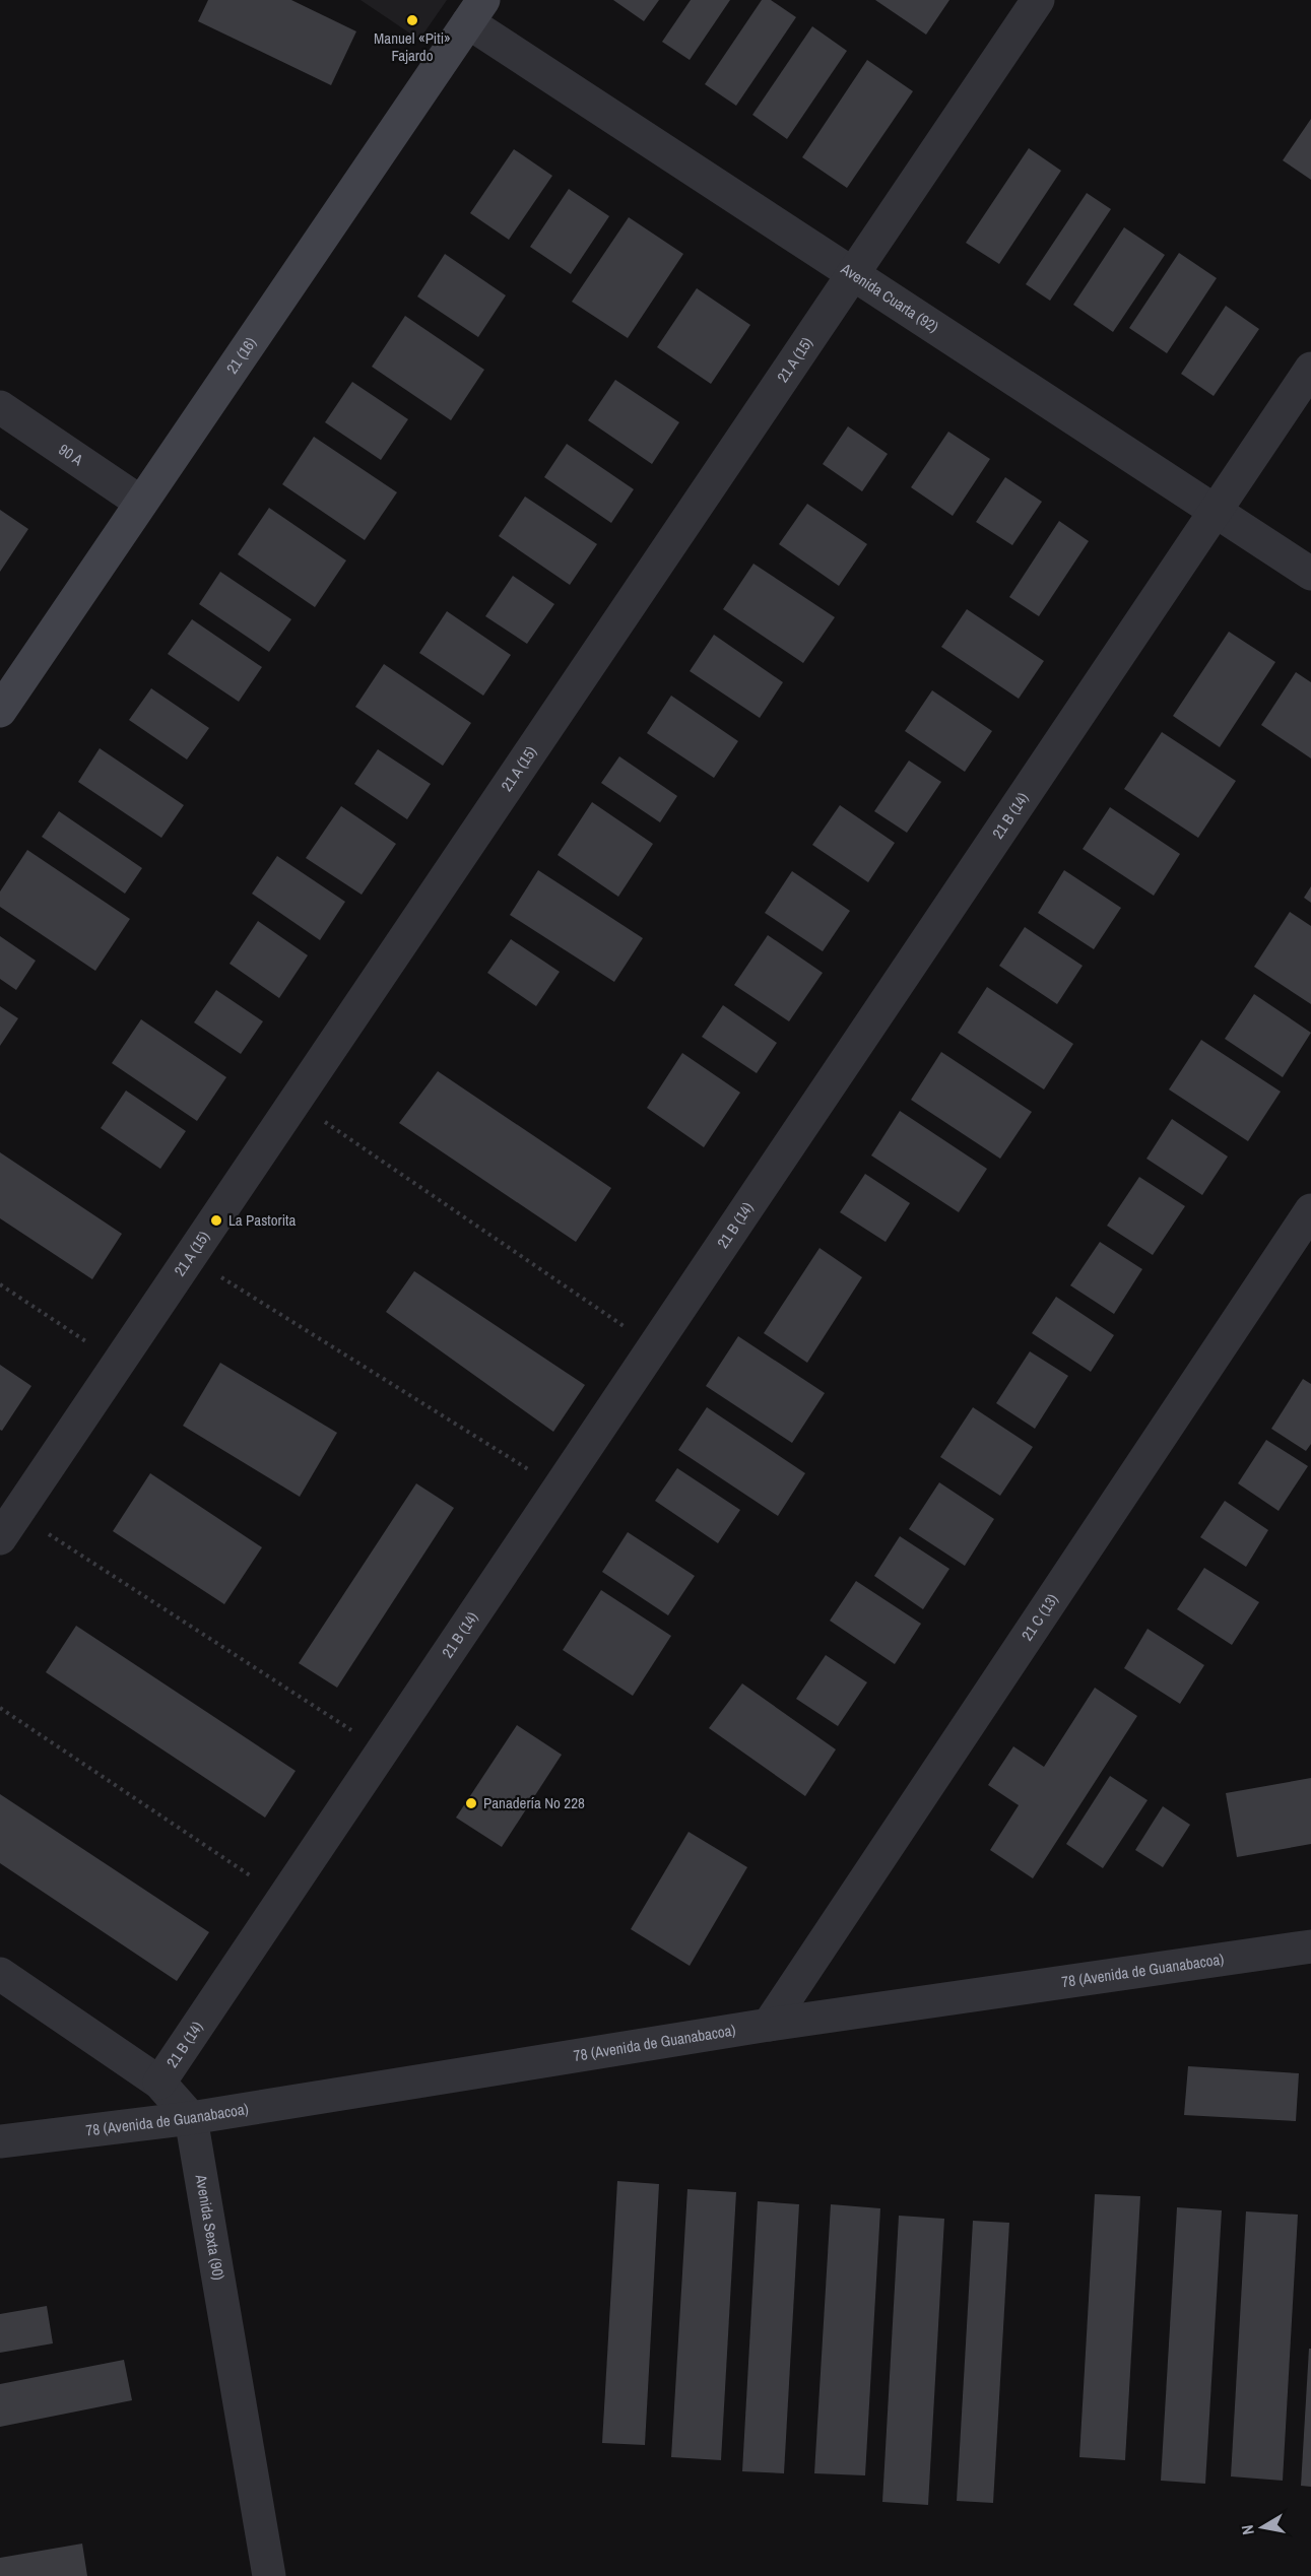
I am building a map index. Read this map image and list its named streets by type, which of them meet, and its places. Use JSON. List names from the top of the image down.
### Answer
{
  "streets": {
    "street": [
      "Avenida Cuarta (92)",
      "21 (16)",
      "21 A (15)",
      "90 A",
      "21 B (14)",
      "21 C (13)",
      "78 (Avenida de Guanabacoa)",
      "Avenida Sexta (90)"
    ]
  },
  "crossings": [
    ["Avenida Cuarta (92)", "21 (16)"],
    ["Avenida Cuarta (92)", "21 A (15)"],
    ["Avenida Cuarta (92)", "21 B (14)"],
    ["21 (16)", "90 A"],
    ["21 C (13)", "78 (Avenida de Guanabacoa)"],
    ["78 (Avenida de Guanabacoa)", "Avenida Sexta (90)"]
  ],
  "places": ["Manuel «Piti» Fajardo", "La Pastorita", "Panadería No 228"],
  "north": "left"
}
